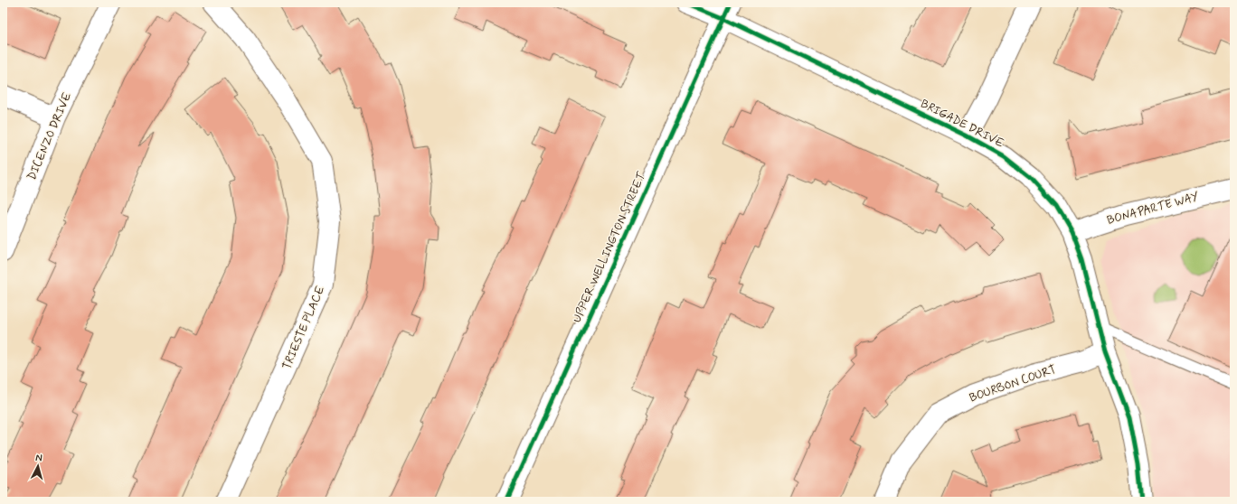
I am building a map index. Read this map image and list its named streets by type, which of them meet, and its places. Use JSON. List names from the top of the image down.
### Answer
{
  "streets": {
    "street": [
      "BRIGADE DRIVE",
      "DICENZO DRIVE",
      "BONAPARTE WAY",
      "UPPER WELLINGTON STREET",
      "TRIESTE PLACE",
      "BOURBON COURT"
    ]
  },
  "crossings": [
    ["BRIGADE DRIVE", "BONAPARTE WAY"],
    ["BRIGADE DRIVE", "UPPER WELLINGTON STREET"],
    ["BRIGADE DRIVE", "BOURBON COURT"]
  ],
  "north": "top"
}
